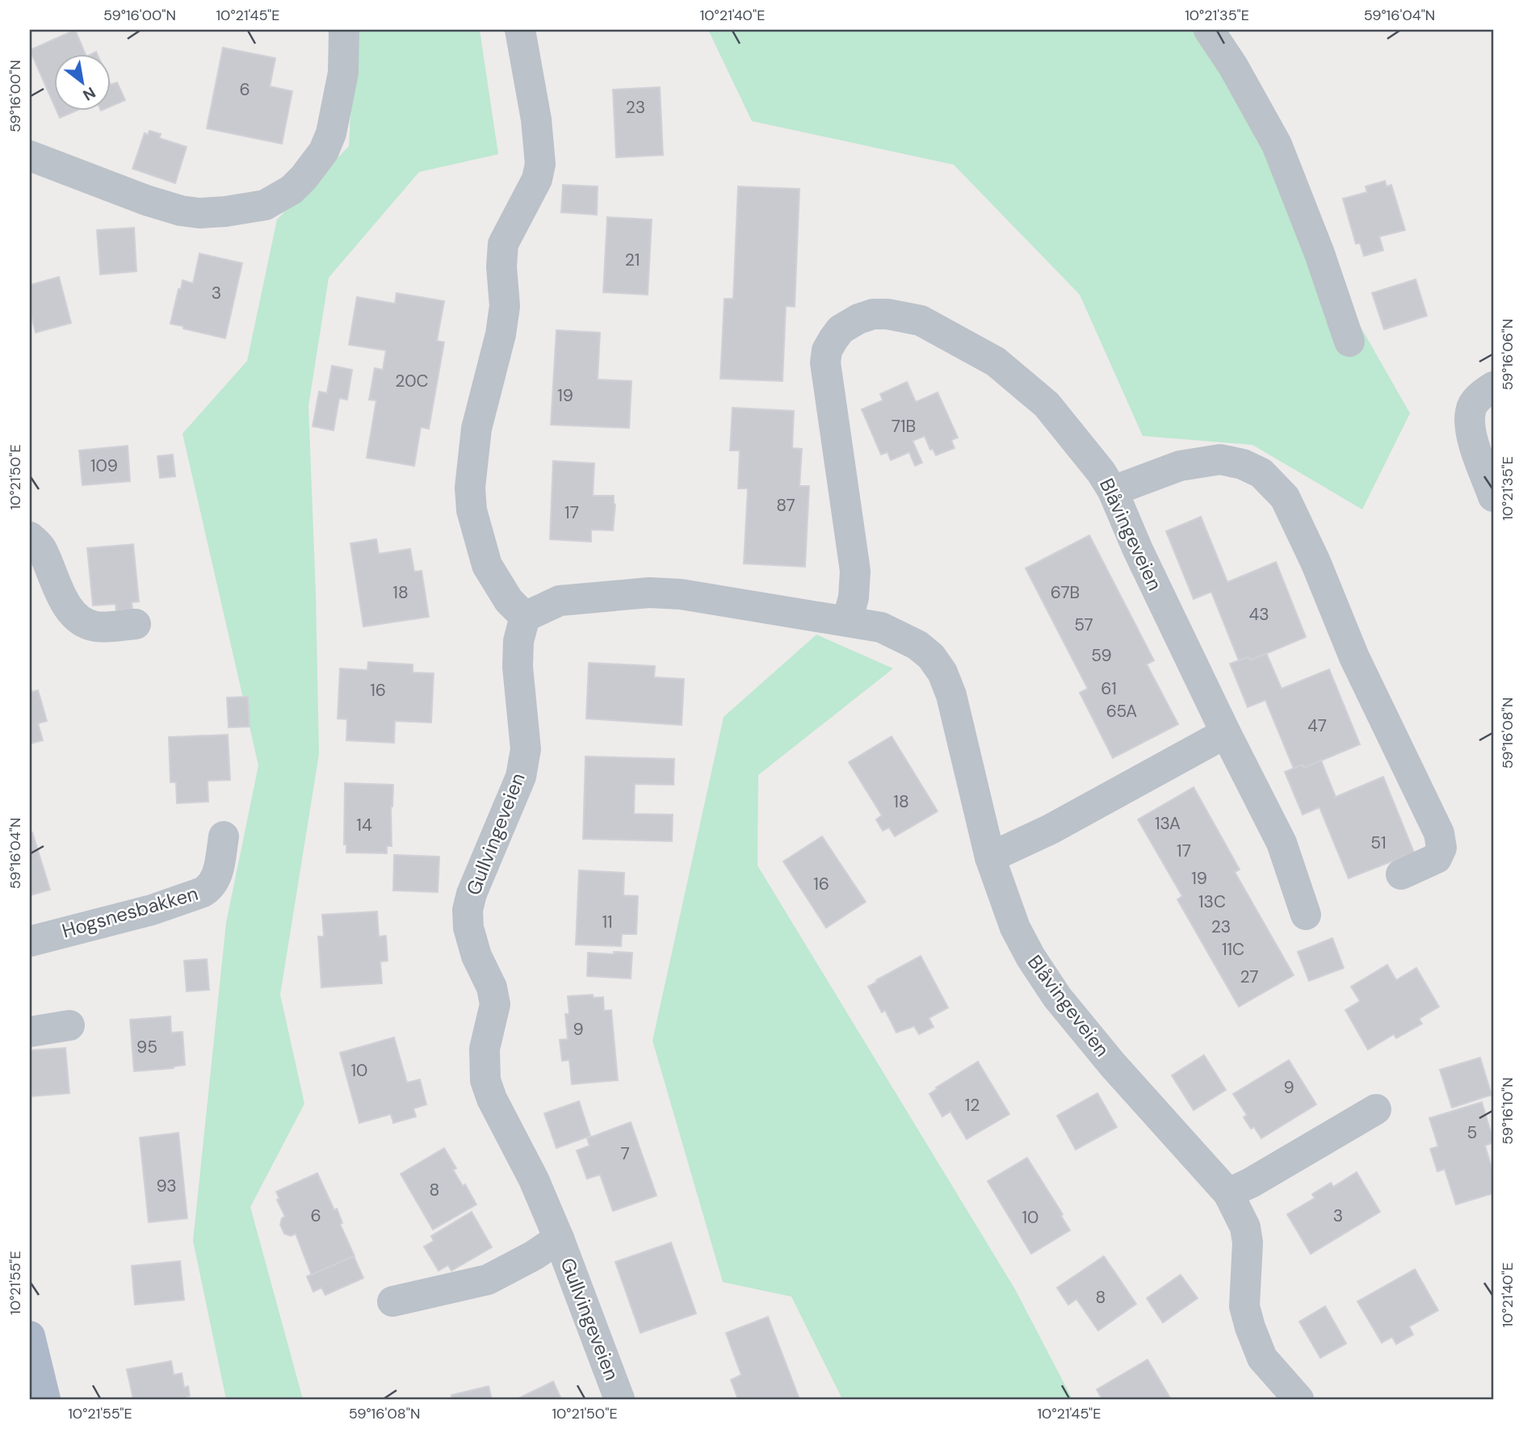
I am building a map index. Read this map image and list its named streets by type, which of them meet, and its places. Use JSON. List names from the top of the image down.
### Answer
{
  "streets": {
    "street": ["Blåvingeveien", "Gullvingeveien", "Hogsnesbakken"]
  },
  "crossings": [
    ["Blåvingeveien", "Gullvingeveien"]
  ],
  "house_numbers": [
    "6",
    "23",
    "21",
    "3",
    "20C",
    "19",
    "71B",
    "109",
    "87",
    "17",
    "18",
    "67B",
    "43",
    "57",
    "59",
    "61",
    "16",
    "65A",
    "47",
    "18",
    "13A",
    "14",
    "51",
    "17",
    "19",
    "16",
    "13C",
    "11",
    "23",
    "11C",
    "27",
    "9",
    "95",
    "10",
    "9",
    "12",
    "5",
    "7",
    "93",
    "8",
    "6",
    "3",
    "10",
    "8"
  ],
  "north": "bottom right",
  "coordinates": [
    "59°16'00\"N",
    "10°21'45\"E",
    "10°21'40\"E",
    "10°21'35\"E",
    "59°16'04\"N",
    "59°16'06\"N",
    "10°21'50\"E",
    "59°16'08\"N",
    "59°16'10\"N",
    "10°21'55\"E"
  ]
}
